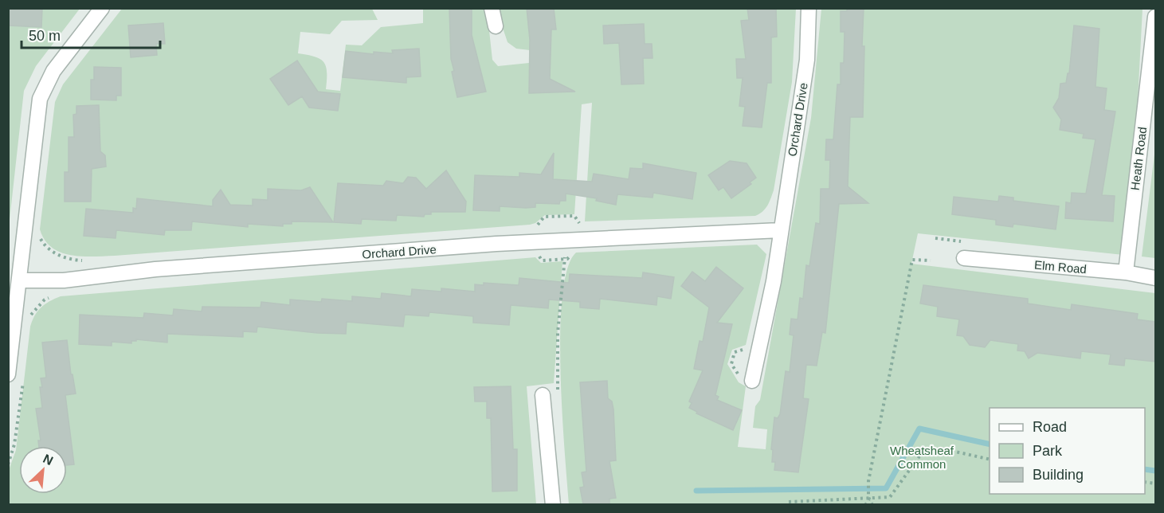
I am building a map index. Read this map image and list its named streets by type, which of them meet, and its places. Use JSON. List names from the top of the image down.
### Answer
{
  "streets": {
    "street": ["Orchard Drive", "Heath Road", "Elm Road"]
  },
  "crossings": [
    ["Heath Road", "Elm Road"]
  ],
  "parks": ["Wheatsheaf Common"],
  "legend": ["Road", "Park", "Building"],
  "scale_bar": "50 m",
  "north": "top right"
}
